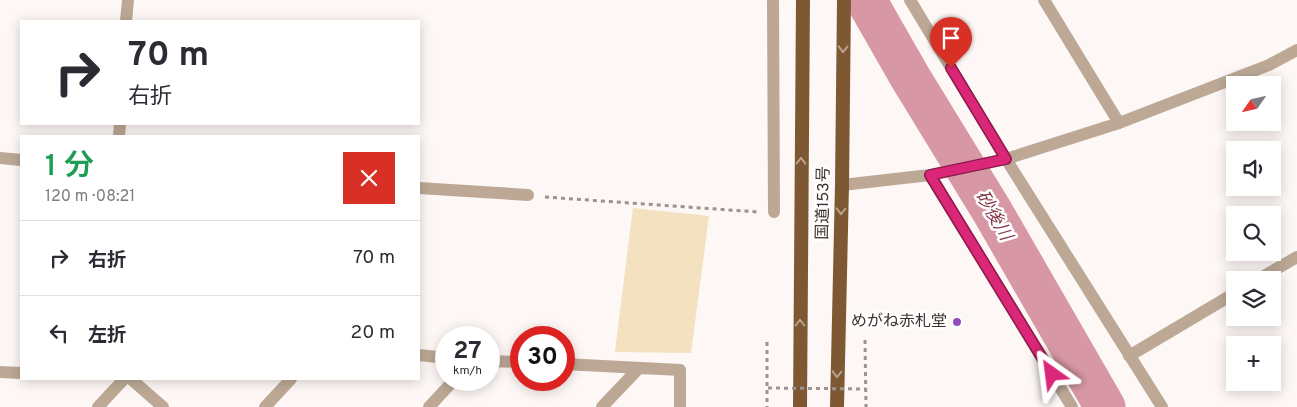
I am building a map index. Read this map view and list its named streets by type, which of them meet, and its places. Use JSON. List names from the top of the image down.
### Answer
{
  "streets": {
    "highway": ["国道153号"]
  },
  "water": ["砂後川"],
  "places": ["めがね赤札堂"],
  "north": "bottom left",
  "page": {
    "turn": ["70 m", "右折"],
    "map_buttons": "+",
    "heading": ["1 分", "120 m · 08:21"],
    "list": [
      {
        "name": "右折",
        "value": "70 m"
      },
      {
        "name": "左折",
        "value": "20 m"
      }
    ],
    "speed": "27 km/h",
    "limit": "30"
  }
}
